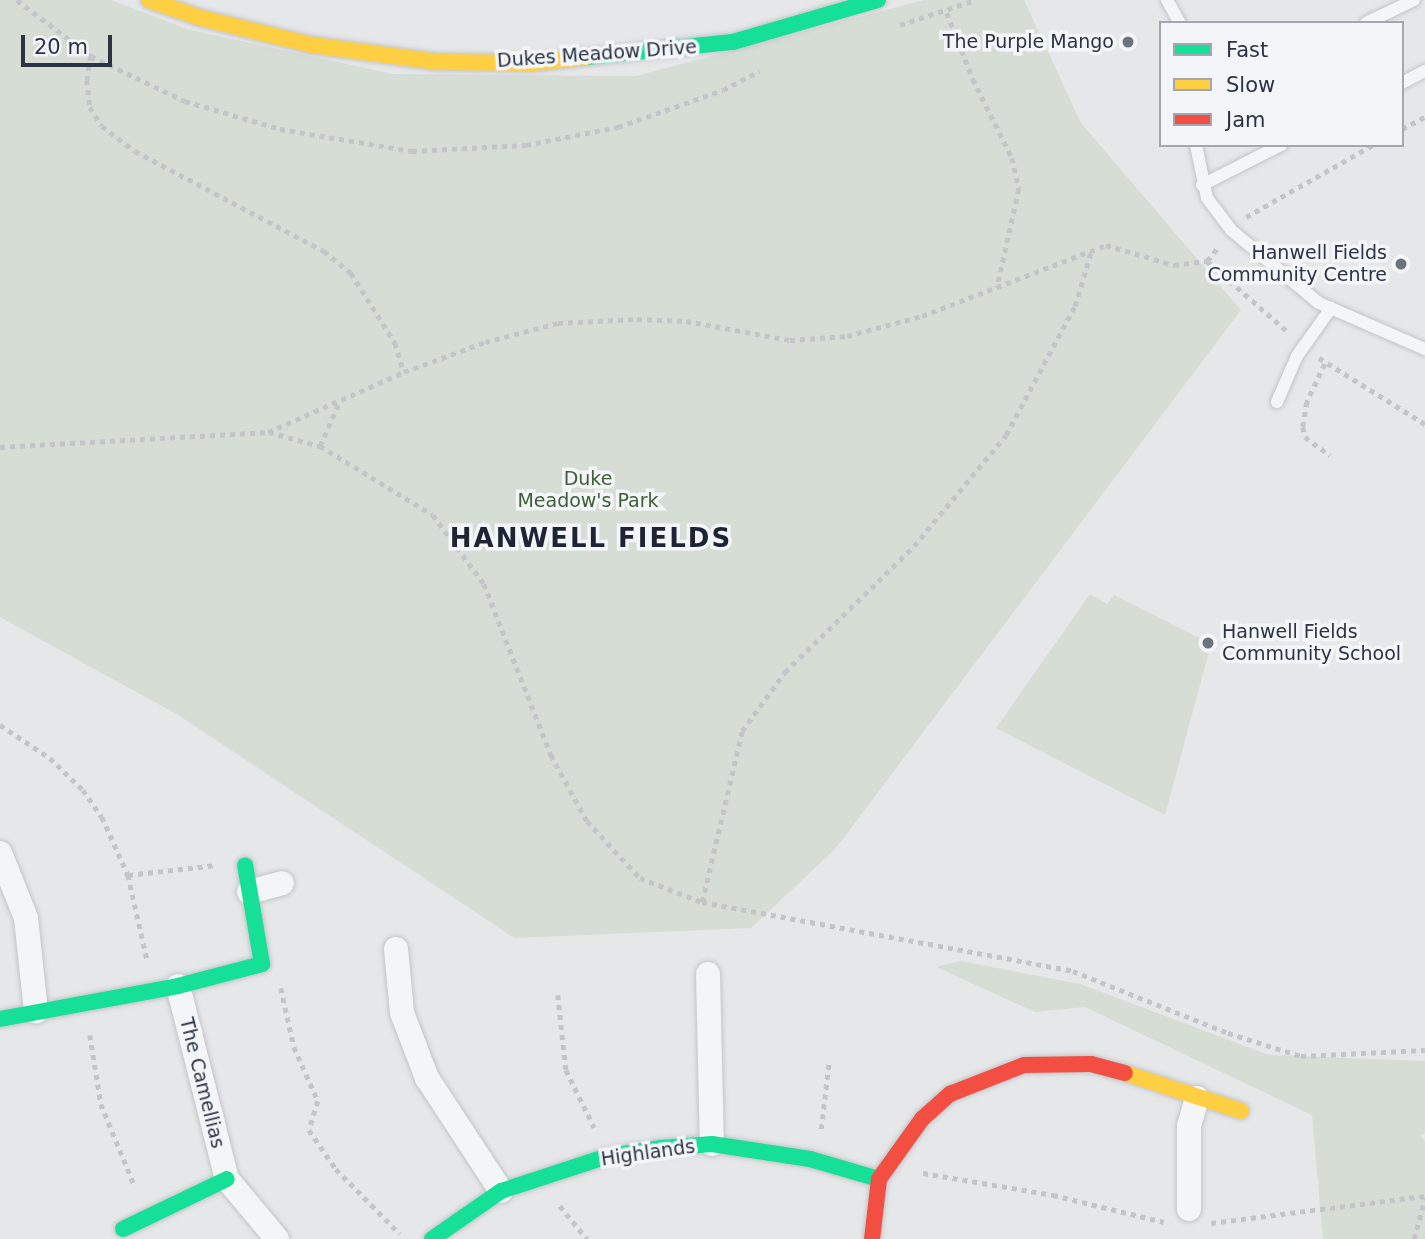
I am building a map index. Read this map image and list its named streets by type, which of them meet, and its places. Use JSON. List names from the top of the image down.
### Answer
{
  "streets": {
    "street": ["Dukes Meadow Drive", "The Camellias", "Highlands"]
  },
  "districts": ["HANWELL FIELDS"],
  "parks": ["Duke Meadow's Park"],
  "places": ["The Purple Mango", "Hanwell Fields Community Centre", "Hanwell Fields Community School"],
  "legend": ["Fast", "Slow", "Jam"],
  "scale_bar": "20 m"
}
